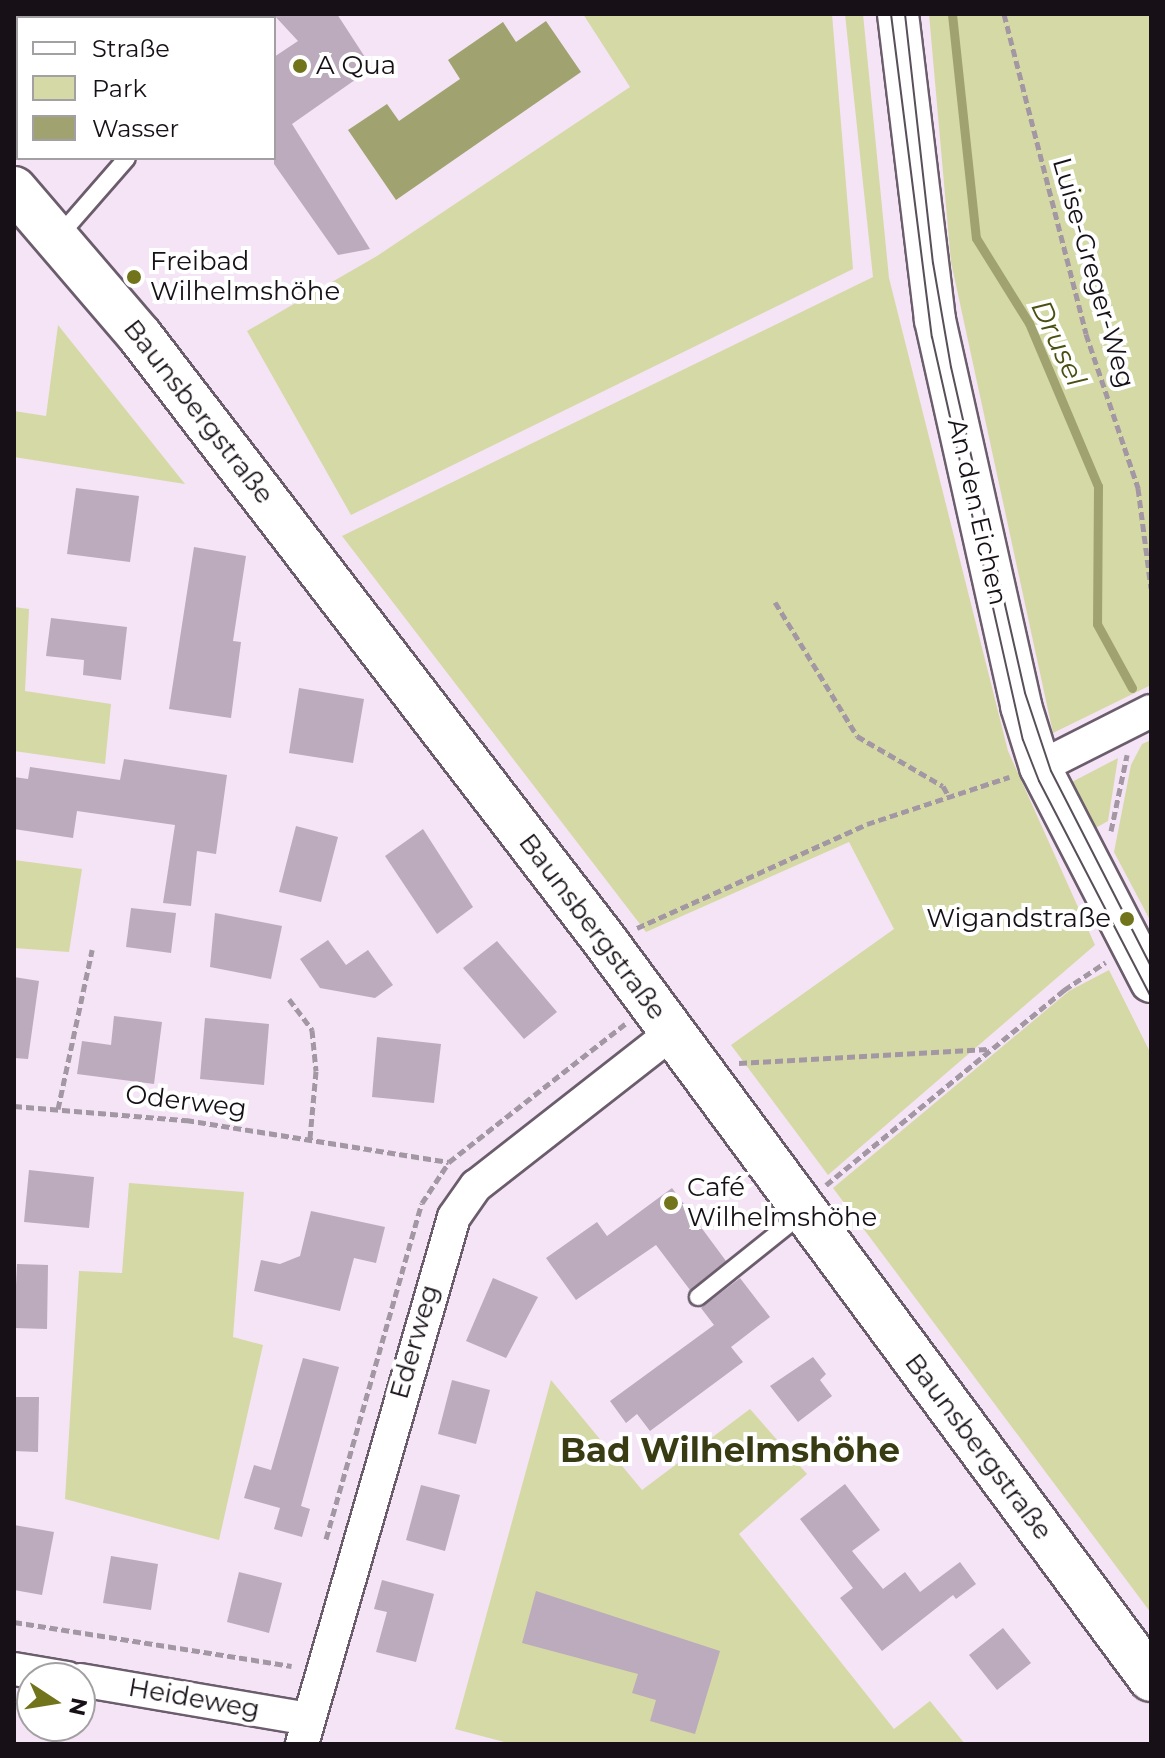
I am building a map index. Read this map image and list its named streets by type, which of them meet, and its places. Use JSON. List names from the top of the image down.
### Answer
{
  "streets": {
    "main road": ["Baunsbergstraße"],
    "street": ["An den Eichen", "Ederweg", "Heideweg"],
    "path": ["Luise-Greger-Weg", "Oderweg"]
  },
  "crossings": [
    ["Baunsbergstraße", "Ederweg"],
    ["Oderweg", "Ederweg"],
    ["Ederweg", "Heideweg"]
  ],
  "districts": ["Bad Wilhelmshöhe"],
  "water": ["Drusel"],
  "places": [
    "A Qua",
    "Freibad Wilhelmshöhe",
    "Wigandstraße",
    "Café Wilhelmshöhe"
  ],
  "legend": ["Straße", "Park", "Wasser"],
  "north": "right"
}
